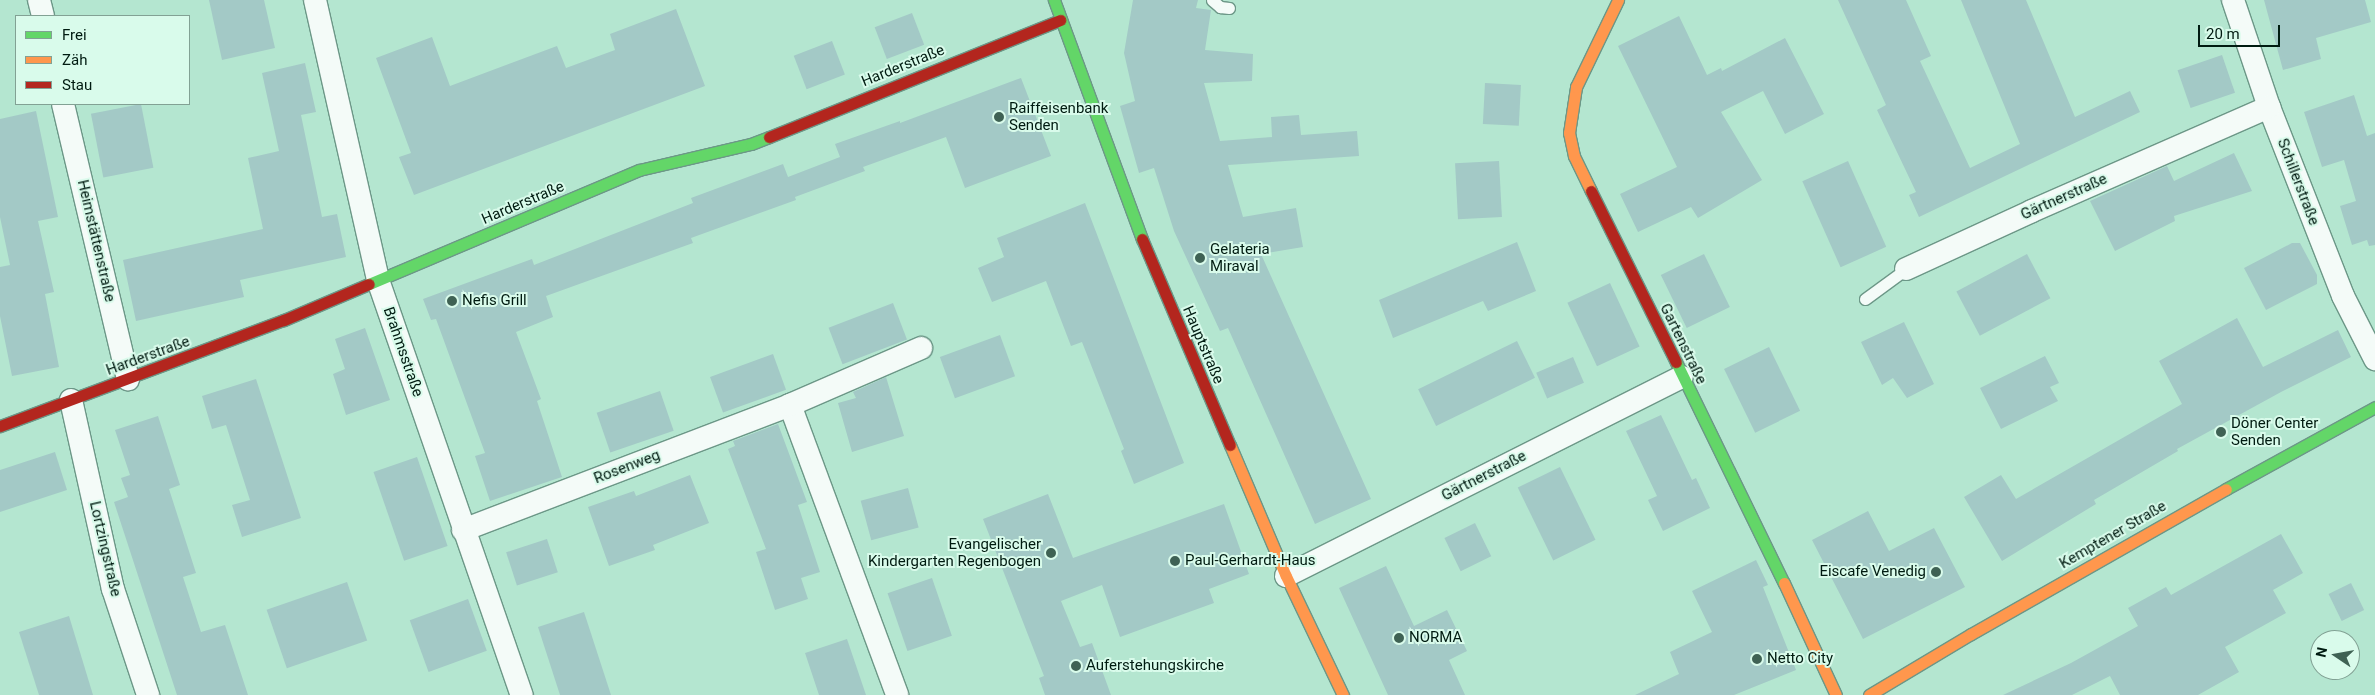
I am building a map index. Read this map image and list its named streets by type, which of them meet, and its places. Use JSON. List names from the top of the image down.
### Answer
{
  "streets": {
    "street": [
      "Harderstraße",
      "Schillerstraße",
      "Gärtnerstraße",
      "Heimstättenstraße",
      "Gartenstraße",
      "Hauptstraße",
      "Brahmsstraße",
      "Rosenweg",
      "Kemptener Straße",
      "Lortzingstraße"
    ]
  },
  "crossings": [
    ["Harderstraße", "Heimstättenstraße"],
    ["Harderstraße", "Hauptstraße"],
    ["Harderstraße", "Brahmsstraße"],
    ["Harderstraße", "Lortzingstraße"],
    ["Schillerstraße", "Gärtnerstraße"],
    ["Gärtnerstraße", "Gartenstraße"],
    ["Gärtnerstraße", "Hauptstraße"],
    ["Brahmsstraße", "Rosenweg"]
  ],
  "places": [
    "Raiffeisenbank Senden",
    "Gelateria Miraval",
    "Nefis Grill",
    "Döner Center Senden",
    "Evangelischer Kindergarten Regenbogen",
    "Paul-Gerhardt-Haus",
    "Eiscafe Venedig",
    "NORMA",
    "Netto City",
    "Auferstehungskirche"
  ],
  "legend": ["Frei", "Zäh", "Stau"],
  "scale_bar": "20 m",
  "north": "left"
}
